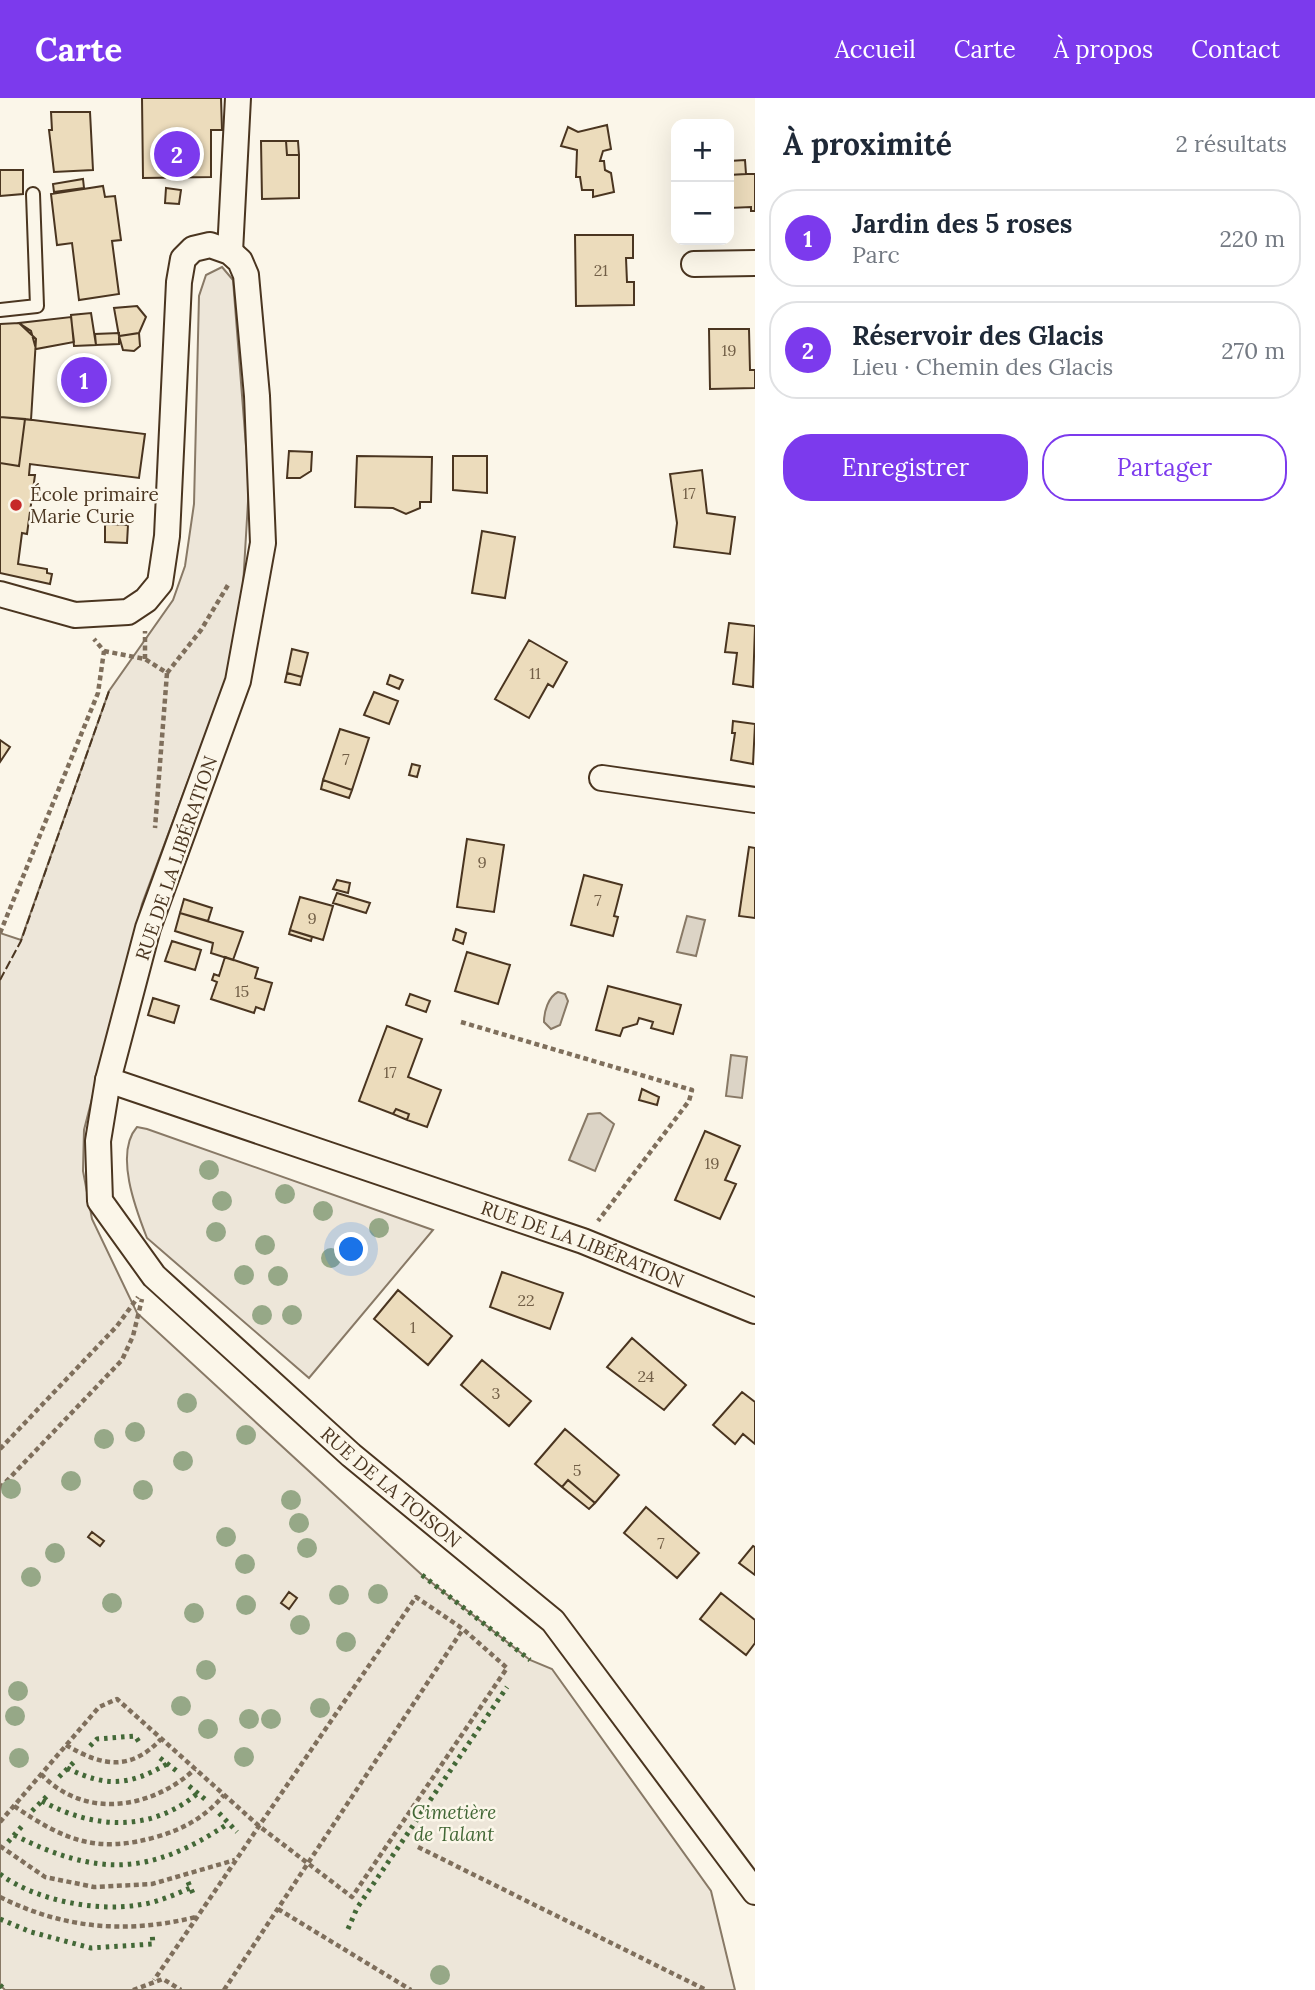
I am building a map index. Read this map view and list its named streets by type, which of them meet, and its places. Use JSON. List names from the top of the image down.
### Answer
{
  "streets": {
    "street": ["RUE DE LA LIBÉRATION", "RUE DE LA TOISON"]
  },
  "crossings": [
    ["RUE DE LA LIBÉRATION", "RUE DE LA TOISON"]
  ],
  "parks": ["Cimetière de Talant"],
  "places": ["École primaire Marie Curie"],
  "house_numbers": [
    "21",
    "19",
    "17",
    "11",
    "7",
    "9",
    "7",
    "9",
    "15",
    "17",
    "19",
    "22",
    "1",
    "24",
    "3",
    "5",
    "7"
  ],
  "page": {
    "header": "Carte",
    "nav": [
      "Accueil",
      "Carte",
      "À propos",
      "Contact"
    ],
    "heading": ["À proximité", "2 résultats"],
    "map_buttons": ["+", "−"],
    "pins": ["2", "1"],
    "list": [
      {
        "mark": "1",
        "name": "Jardin des 5 roses",
        "note": "Parc",
        "value": "220 m"
      },
      {
        "mark": "2",
        "name": "Réservoir des Glacis",
        "note": "Lieu · Chemin des Glacis",
        "value": "270 m"
      }
    ],
    "buttons": ["Enregistrer", "Partager"]
  }
}
